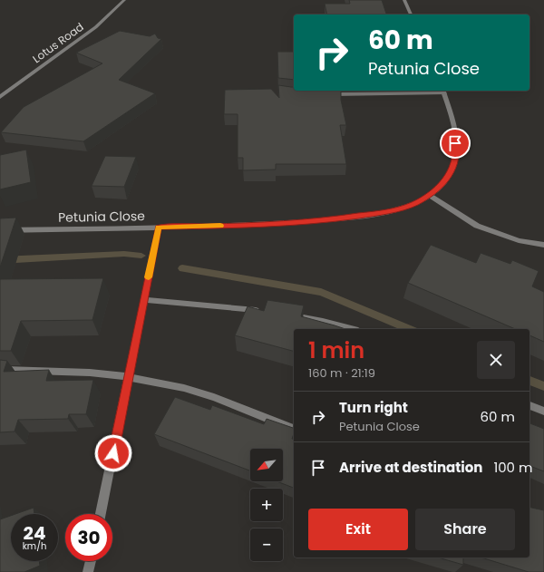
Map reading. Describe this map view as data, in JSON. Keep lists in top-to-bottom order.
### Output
{
  "streets": {
    "street": ["Lotus Road", "Petunia Close"]
  },
  "north": "bottom left",
  "page": {
    "turn": ["60 m", "Petunia Close"],
    "heading": ["1 min", "160 m · 21:19"],
    "list": [
      {
        "name": "Turn right",
        "note": "Petunia Close",
        "value": "60 m"
      },
      {
        "name": "Arrive at destination",
        "value": "100 m"
      }
    ],
    "map_buttons": ["+", "−"],
    "buttons": ["Exit", "Share"],
    "speed": "24 km/h",
    "limit": "30"
  }
}
